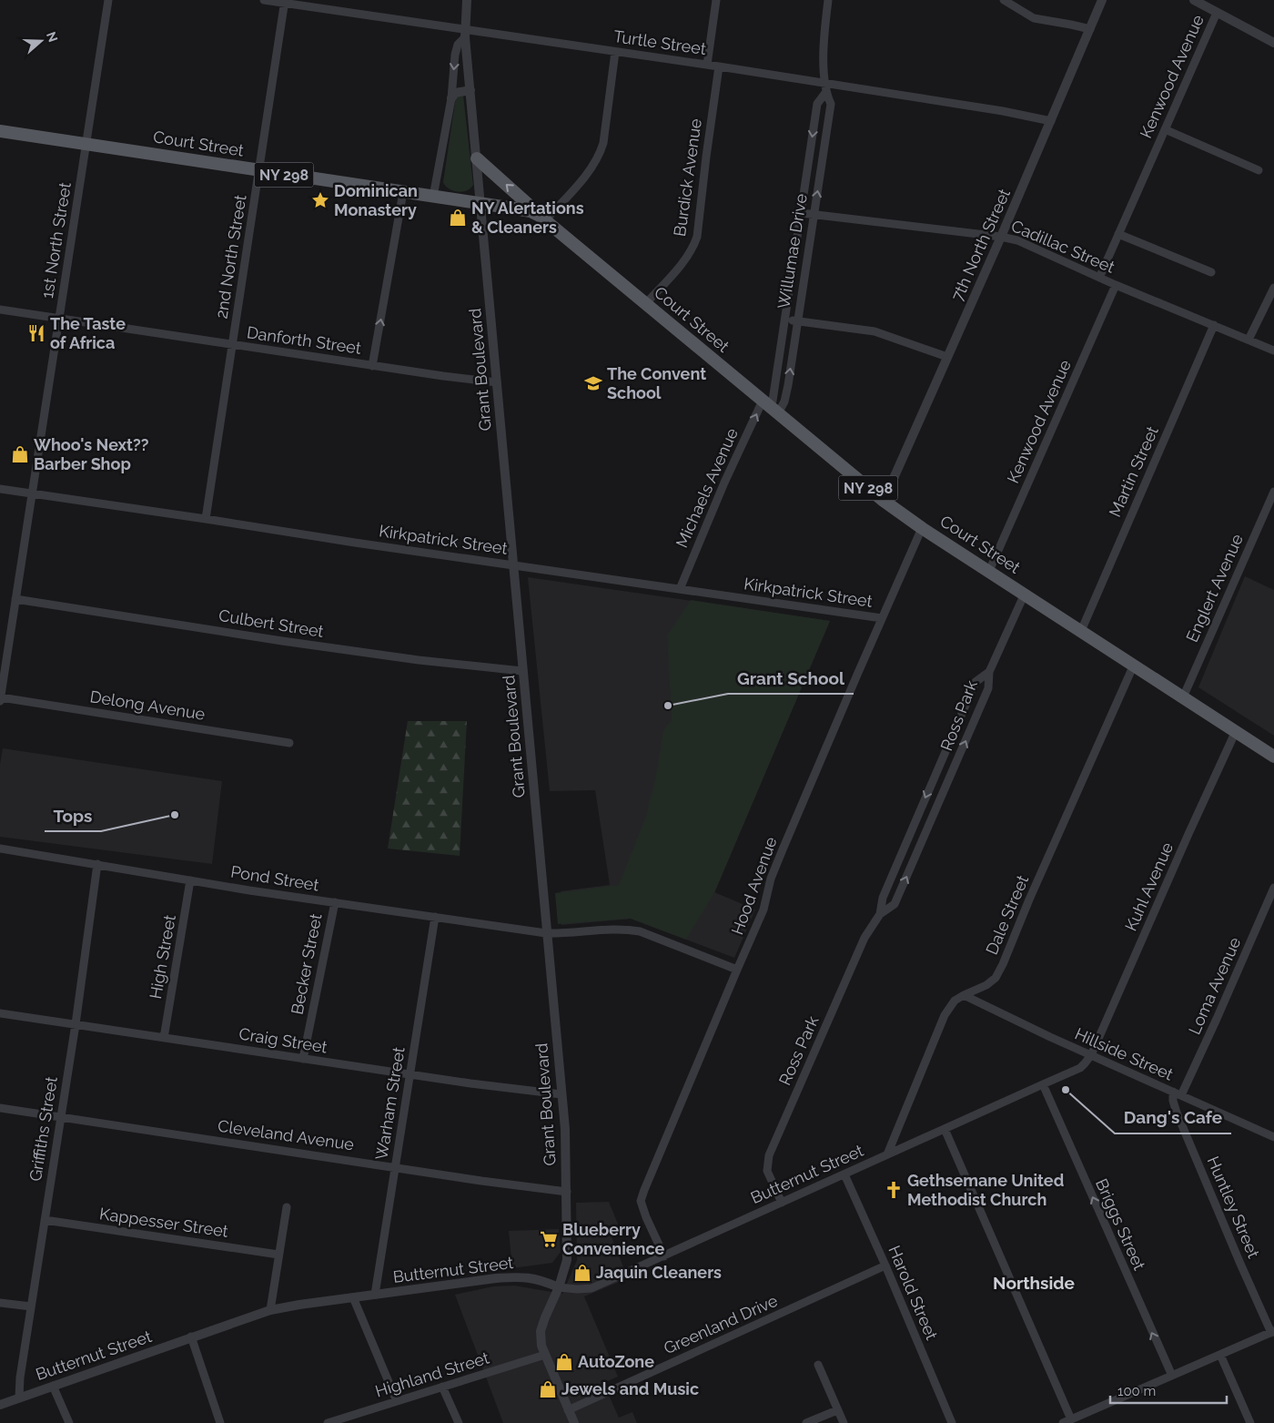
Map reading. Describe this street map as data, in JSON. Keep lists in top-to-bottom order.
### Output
{
  "streets": {
    "main road": ["Court Street", "NY 298"],
    "street": [
      "Turtle Street",
      "Kenwood Avenue",
      "Burdick Avenue",
      "1st North Street",
      "7th North Street",
      "Cadillac Street",
      "Willumae Drive",
      "2nd North Street",
      "Danforth Street",
      "Grant Boulevard",
      "Martin Street",
      "Michaels Avenue",
      "Kirkpatrick Street",
      "Englert Avenue",
      "Culbert Street",
      "Delong Avenue",
      "Ross Park",
      "Pond Street",
      "Hood Avenue",
      "Kuhl Avenue",
      "Dale Street",
      "High Street",
      "Becker Street",
      "Loma Avenue",
      "Craig Street",
      "Hillside Street",
      "Warham Street",
      "Griffiths Street",
      "Cleveland Avenue",
      "Butternut Street",
      "Huntley Street",
      "Kappesser Street",
      "Briggs Street",
      "Harold Street",
      "Greenland Drive",
      "Highland Street"
    ]
  },
  "crossings": [
    ["Turtle Street", "Burdick Avenue"],
    ["Turtle Street", "7th North Street"],
    ["Turtle Street", "Willumae Drive"],
    ["Turtle Street", "2nd North Street"],
    ["Turtle Street", "Grant Boulevard"],
    ["Kenwood Avenue", "Court Street"],
    ["Kenwood Avenue", "Cadillac Street"],
    ["Court Street", "Burdick Avenue"],
    ["Court Street", "1st North Street"],
    ["Court Street", "7th North Street"],
    ["Court Street", "Willumae Drive"],
    ["Court Street", "2nd North Street"],
    ["Court Street", "Grant Boulevard"],
    ["Court Street", "Martin Street"],
    ["Court Street", "Michaels Avenue"],
    ["Court Street", "Englert Avenue"],
    ["Court Street", "Ross Park"],
    ["Court Street", "Hood Avenue"],
    ["Court Street", "Kuhl Avenue"],
    ["Court Street", "Dale Street"],
    ["1st North Street", "Danforth Street"],
    ["1st North Street", "Kirkpatrick Street"],
    ["1st North Street", "Culbert Street"],
    ["1st North Street", "Delong Avenue"],
    ["7th North Street", "Cadillac Street"],
    ["Cadillac Street", "Willumae Drive"],
    ["Cadillac Street", "Martin Street"],
    ["Willumae Drive", "Michaels Avenue"],
    ["2nd North Street", "Danforth Street"],
    ["2nd North Street", "Kirkpatrick Street"],
    ["Danforth Street", "Grant Boulevard"],
    ["Grant Boulevard", "Kirkpatrick Street"],
    ["Grant Boulevard", "Culbert Street"],
    ["Grant Boulevard", "Pond Street"],
    ["Grant Boulevard", "Craig Street"],
    ["Grant Boulevard", "Cleveland Avenue"],
    ["Grant Boulevard", "Butternut Street"],
    ["Grant Boulevard", "Greenland Drive"],
    ["Grant Boulevard", "Highland Street"],
    ["Michaels Avenue", "Kirkpatrick Street"],
    ["Kirkpatrick Street", "Hood Avenue"],
    ["Ross Park", "Butternut Street"],
    ["Pond Street", "Hood Avenue"],
    ["Pond Street", "High Street"],
    ["Pond Street", "Becker Street"],
    ["Pond Street", "Warham Street"],
    ["Pond Street", "Griffiths Street"],
    ["Hood Avenue", "Butternut Street"],
    ["Kuhl Avenue", "Hillside Street"],
    ["Kuhl Avenue", "Butternut Street"],
    ["Dale Street", "Hillside Street"],
    ["Dale Street", "Butternut Street"],
    ["High Street", "Craig Street"],
    ["Becker Street", "Craig Street"],
    ["Loma Avenue", "Hillside Street"],
    ["Loma Avenue", "Huntley Street"],
    ["Craig Street", "Warham Street"],
    ["Craig Street", "Griffiths Street"],
    ["Hillside Street", "Butternut Street"],
    ["Hillside Street", "Huntley Street"],
    ["Warham Street", "Cleveland Avenue"],
    ["Warham Street", "Butternut Street"],
    ["Griffiths Street", "Cleveland Avenue"],
    ["Griffiths Street", "Butternut Street"],
    ["Griffiths Street", "Kappesser Street"],
    ["Butternut Street", "Briggs Street"],
    ["Butternut Street", "Harold Street"],
    ["Harold Street", "Greenland Drive"]
  ],
  "one_way": ["Michaels Avenue", "Briggs Street"],
  "districts": ["Northside"],
  "places": {
    "place": ["Dominican Monastery"],
    "shop": [
      "NY Alertations & Cleaners",
      "Whoo's Next?? Barber Shop",
      "Jaquin Cleaners",
      "AutoZone",
      "Jewels and Music"
    ],
    "restaurant": ["The Taste of Africa"],
    "school or university": ["The Convent School"],
    "other": ["Grant School", "Tops", "Dang's Cafe"],
    "church": ["Gethsemane United Methodist Church"],
    "supermarket": ["Blueberry Convenience"]
  },
  "scale_bar": "100 m",
  "north": "right"
}
